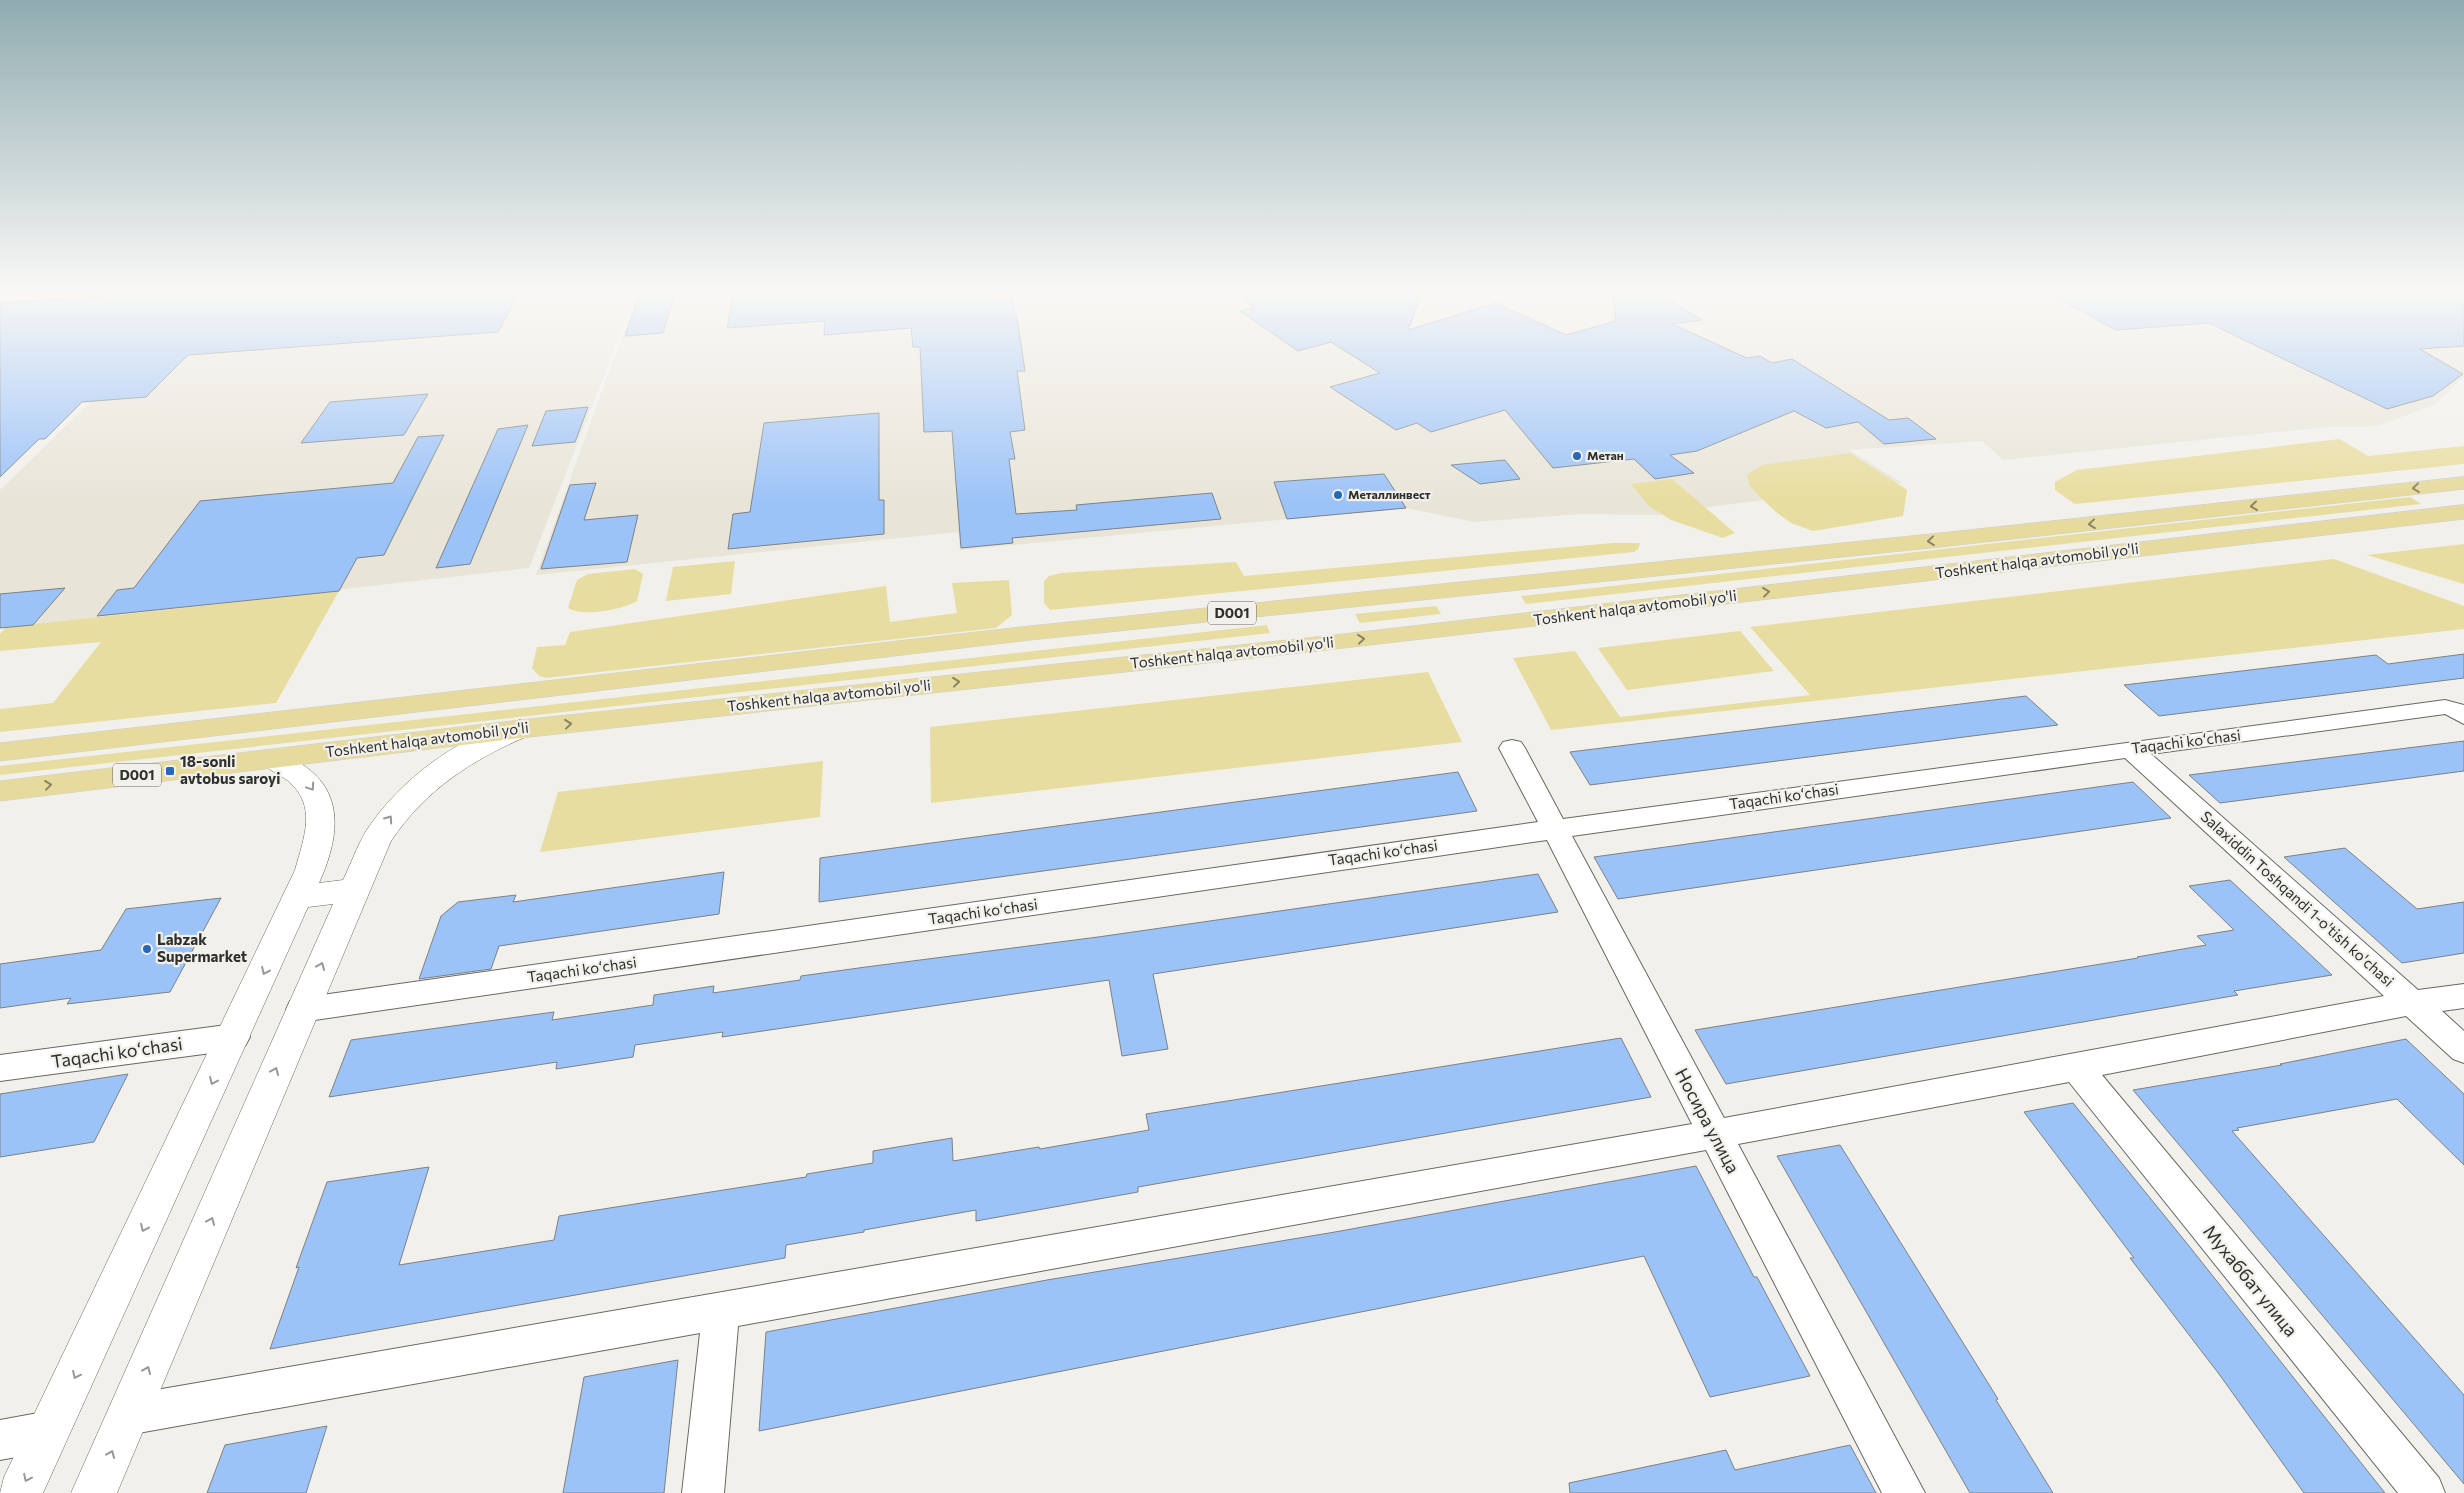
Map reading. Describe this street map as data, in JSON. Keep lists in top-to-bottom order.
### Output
{
  "streets": {
    "highway": ["Toshkent halqa avtomobil yo'li", "D001"],
    "street": [
      "Taqachi koʻchasi",
      "Salaxiddin Toshqandi 1-o'tish ko'chasi",
      "Носира улица",
      "Мухаббат улица"
    ]
  },
  "crossings": [
    ["Taqachi koʻchasi", "Salaxiddin Toshqandi 1-o'tish ko'chasi"],
    ["Taqachi koʻchasi", "Носира улица"]
  ],
  "places": {
    "other": ["Метан", "Металлинвест", "Labzak Supermarket"],
    "transit": ["18-sonli avtobus saroyi"]
  }
}
